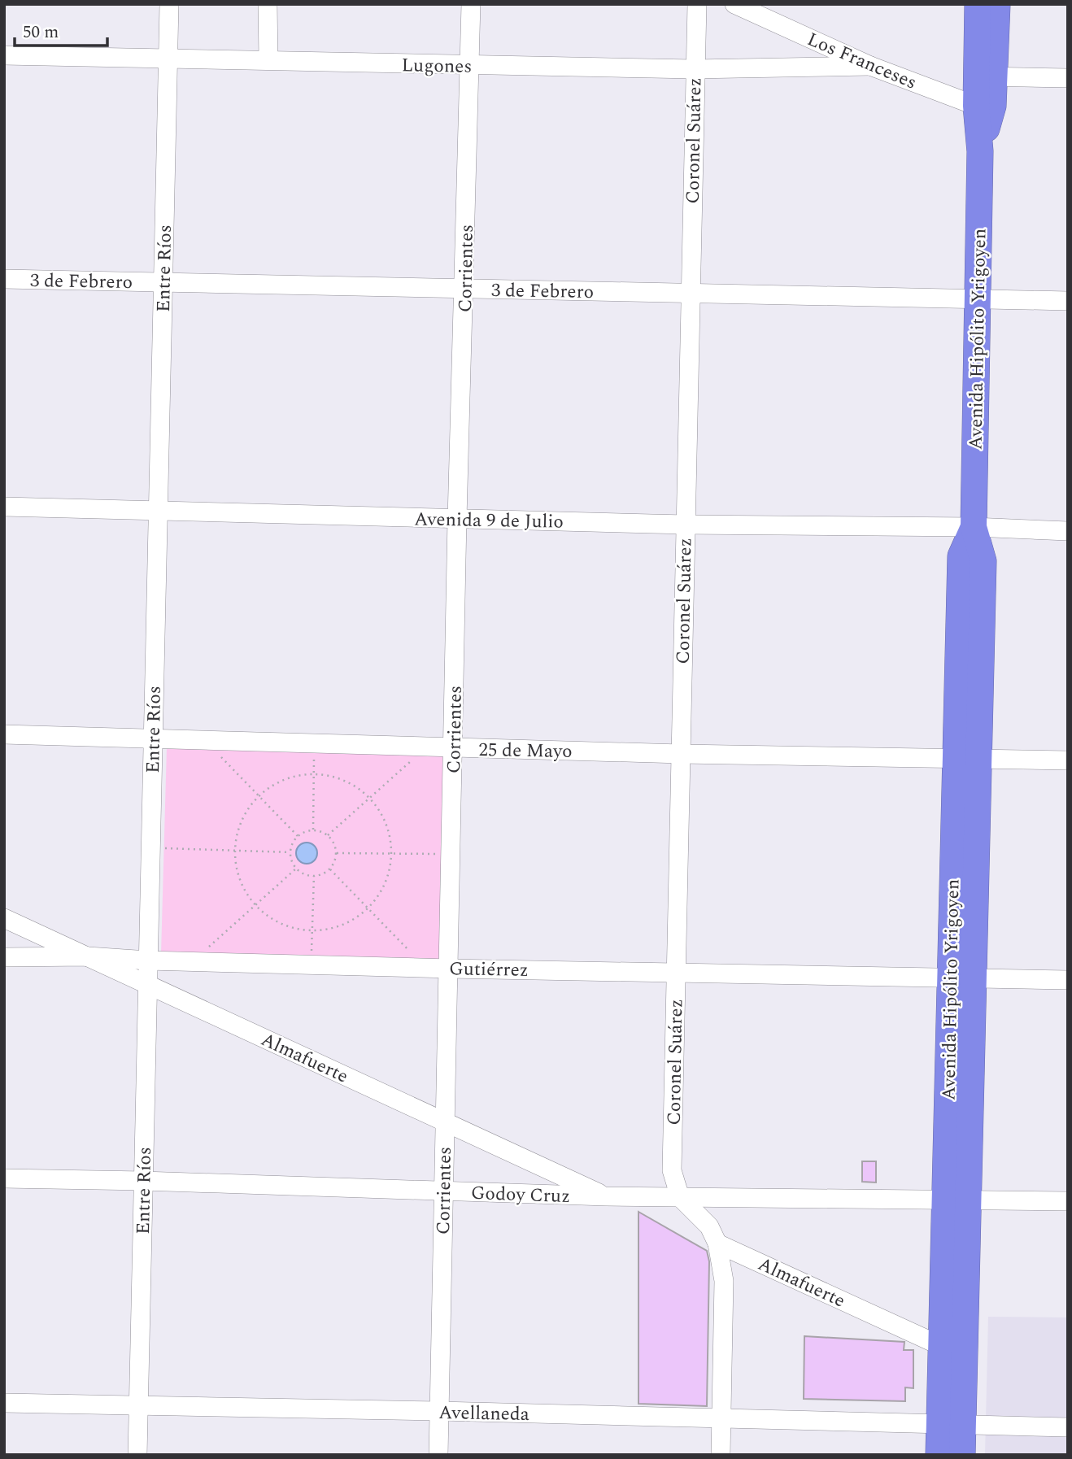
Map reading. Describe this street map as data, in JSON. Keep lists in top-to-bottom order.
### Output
{
  "streets": {
    "highway": ["Avenida Hipólito Yrigoyen"],
    "street": [
      "Los Franceses",
      "Lugones",
      "Coronel Suárez",
      "Entre Ríos",
      "Corrientes",
      "3 de Febrero",
      "Avenida 9 de Julio",
      "25 de Mayo",
      "Gutiérrez",
      "Almafuerte",
      "Godoy Cruz",
      "Avellaneda"
    ]
  },
  "crossings": [
    ["Los Franceses", "Lugones"],
    ["Los Franceses", "Avenida Hipólito Yrigoyen"],
    ["Lugones", "Coronel Suárez"],
    ["Lugones", "Entre Ríos"],
    ["Lugones", "Corrientes"],
    ["Coronel Suárez", "3 de Febrero"],
    ["Coronel Suárez", "Avenida 9 de Julio"],
    ["Coronel Suárez", "25 de Mayo"],
    ["Coronel Suárez", "Gutiérrez"],
    ["Coronel Suárez", "Godoy Cruz"],
    ["Entre Ríos", "3 de Febrero"],
    ["Entre Ríos", "Avenida 9 de Julio"],
    ["Entre Ríos", "25 de Mayo"],
    ["Entre Ríos", "Gutiérrez"],
    ["Entre Ríos", "Almafuerte"],
    ["Entre Ríos", "Godoy Cruz"],
    ["Entre Ríos", "Avellaneda"],
    ["Corrientes", "3 de Febrero"],
    ["Corrientes", "Avenida 9 de Julio"],
    ["Corrientes", "25 de Mayo"],
    ["Corrientes", "Gutiérrez"],
    ["Corrientes", "Almafuerte"],
    ["Corrientes", "Godoy Cruz"],
    ["Corrientes", "Avellaneda"],
    ["3 de Febrero", "Avenida Hipólito Yrigoyen"],
    ["Avenida Hipólito Yrigoyen", "Avenida 9 de Julio"],
    ["Avenida Hipólito Yrigoyen", "25 de Mayo"],
    ["Avenida Hipólito Yrigoyen", "Gutiérrez"],
    ["Avenida Hipólito Yrigoyen", "Almafuerte"],
    ["Avenida Hipólito Yrigoyen", "Godoy Cruz"],
    ["Avenida Hipólito Yrigoyen", "Avellaneda"],
    ["Gutiérrez", "Almafuerte"],
    ["Almafuerte", "Godoy Cruz"]
  ],
  "scale_bar": "50 m"
}
